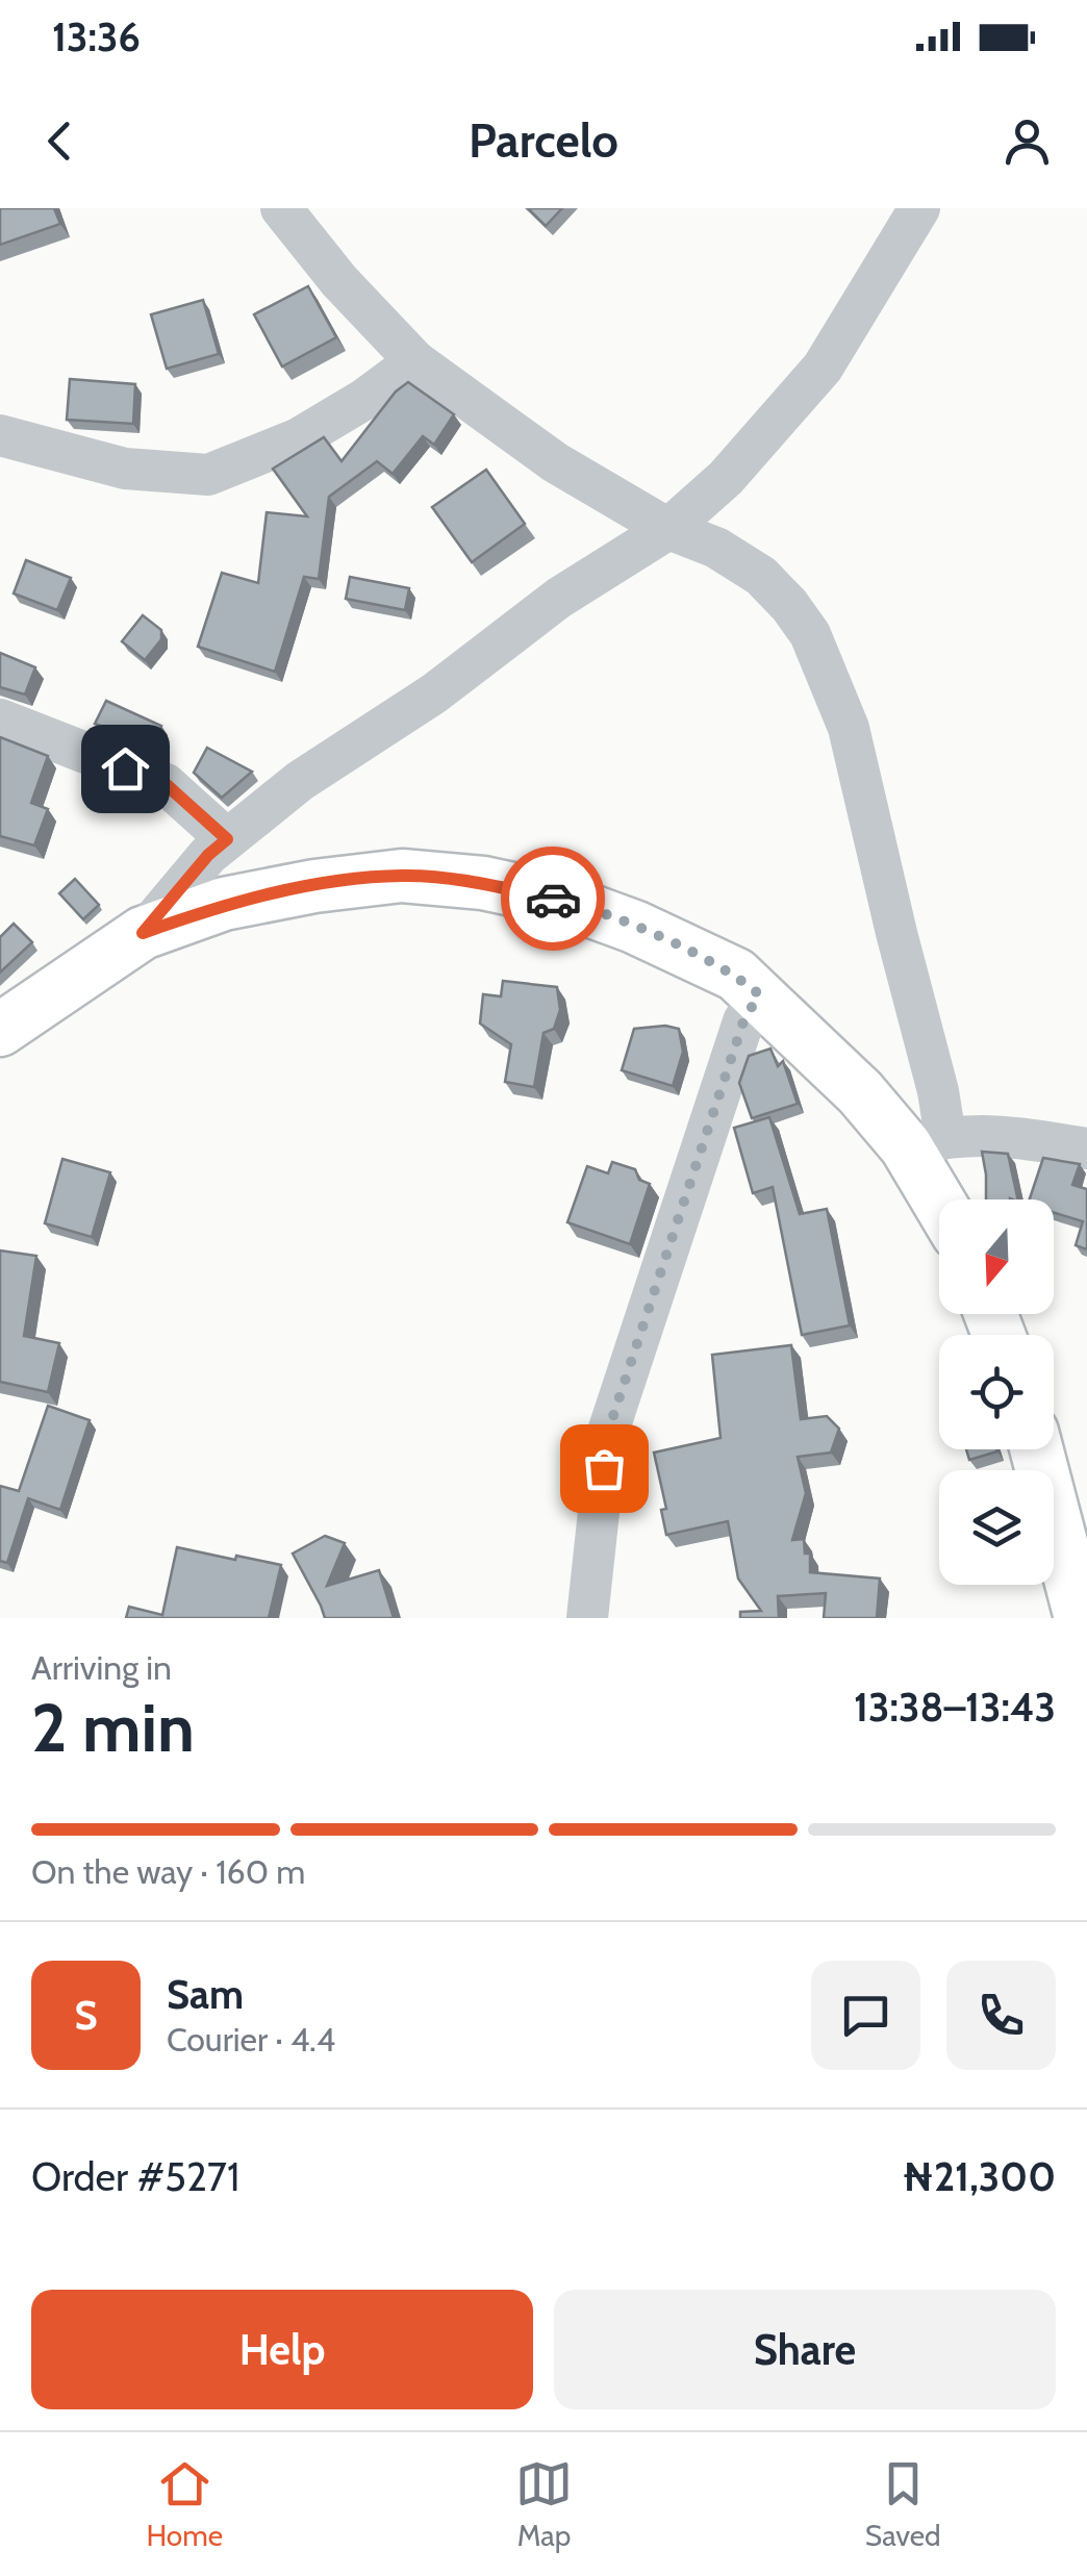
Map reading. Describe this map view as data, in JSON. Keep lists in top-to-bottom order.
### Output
{
  "north": "bottom",
  "page": {
    "status": "13:36",
    "header": "Parcelo",
    "heading": ["2 min", "Arriving in", "13:38–13:43"],
    "panel": [
      "Sam",
      "Courier · 4.4",
      "Order #5271",
      "₦21,300"
    ],
    "bar": "On the way · 160 m",
    "round": "S",
    "buttons": ["Help", "Share"],
    "tabs": ["Home", "Map", "Saved"]
  }
}
